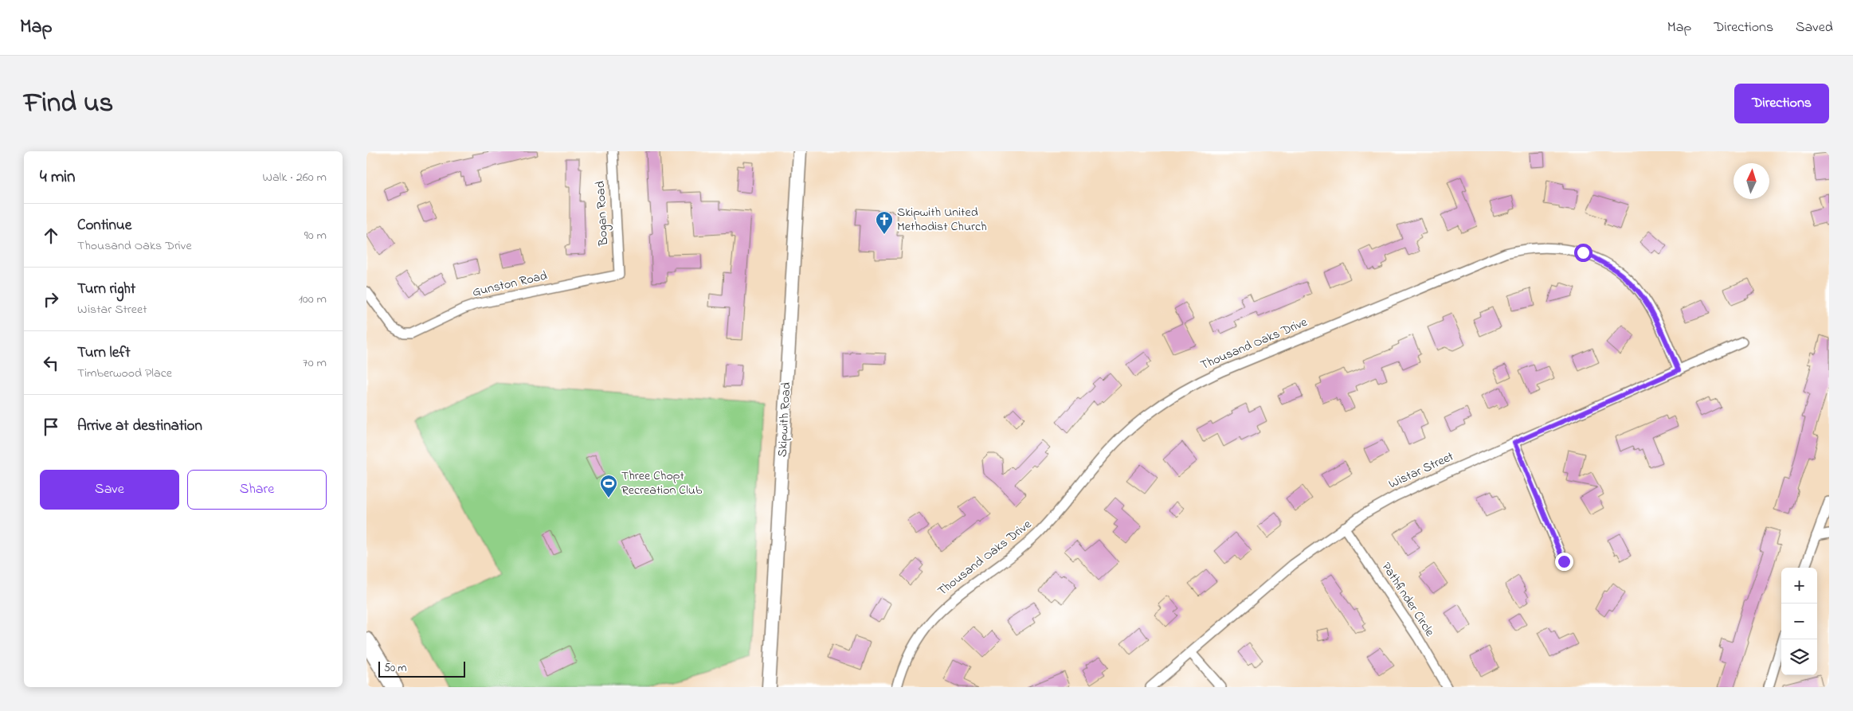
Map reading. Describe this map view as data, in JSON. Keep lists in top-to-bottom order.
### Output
{
  "streets": {
    "main road": ["Skipwith Road"],
    "street": [
      "Bogan Road",
      "Gunston Road",
      "Thousand Oaks Drive",
      "Wistar Street",
      "Pathfinder Circle"
    ]
  },
  "crossings": [
    ["Bogan Road", "Gunston Road"],
    ["Thousand Oaks Drive", "Wistar Street"],
    ["Wistar Street", "Pathfinder Circle"]
  ],
  "places": {
    "church": ["Skipwith United Methodist Church"],
    "sports": ["Three Chopt Recreation Club"]
  },
  "scale_bar": "50 m",
  "north": "top",
  "page": {
    "header": "Map",
    "nav": ["Map", "Directions", "Saved"],
    "title": "Find us",
    "buttons": [
      "Directions",
      ["Save", "Share"]
    ],
    "heading": ["4 min", "Walk · 260 m"],
    "list": [
      ["Continue", "Thousand Oaks Drive", "90 m"],
      ["Turn right", "Wistar Street", "100 m"],
      ["Turn left", "Timberwood Place", "70 m"],
      "Arrive at destination"
    ],
    "map_buttons": ["+", "−"],
    "scale": "50 m"
  }
}
